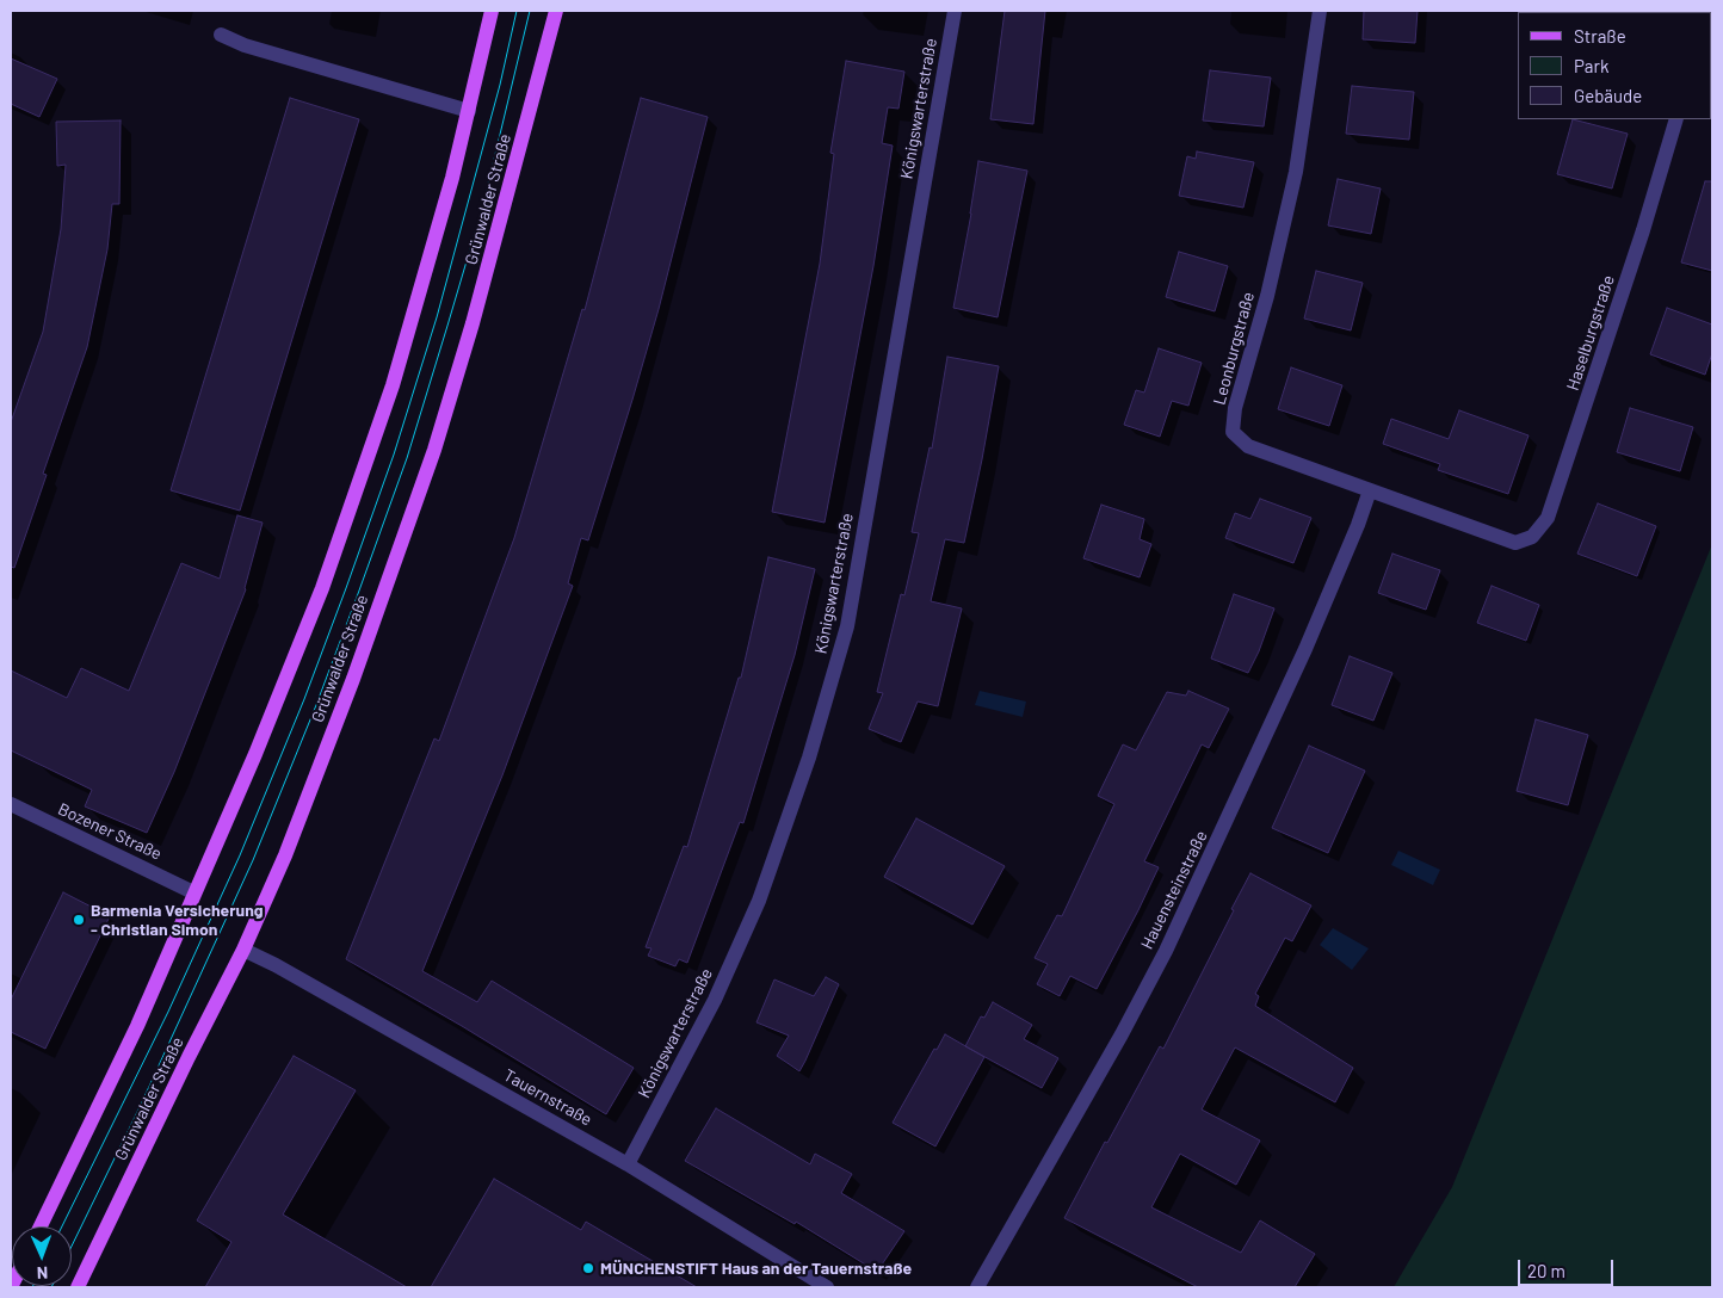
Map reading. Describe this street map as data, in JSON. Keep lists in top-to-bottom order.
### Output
{
  "streets": {
    "main road": ["Grünwalder Straße"],
    "street": [
      "Königswarterstraße",
      "Haselburgstraße",
      "Leonburgstraße",
      "Bozener Straße",
      "Hauensteinstraße",
      "Tauernstraße"
    ]
  },
  "crossings": [
    ["Königswarterstraße", "Tauernstraße"],
    ["Grünwalder Straße", "Tauernstraße"],
    ["Haselburgstraße", "Leonburgstraße"],
    ["Leonburgstraße", "Hauensteinstraße"]
  ],
  "places": ["Barmenia Versicherung - Christian Simon", "MÜNCHENSTIFT Haus an der Tauernstraße"],
  "legend": ["Straße", "Park", "Gebäude"],
  "scale_bar": "20 m",
  "north": "bottom"
}
